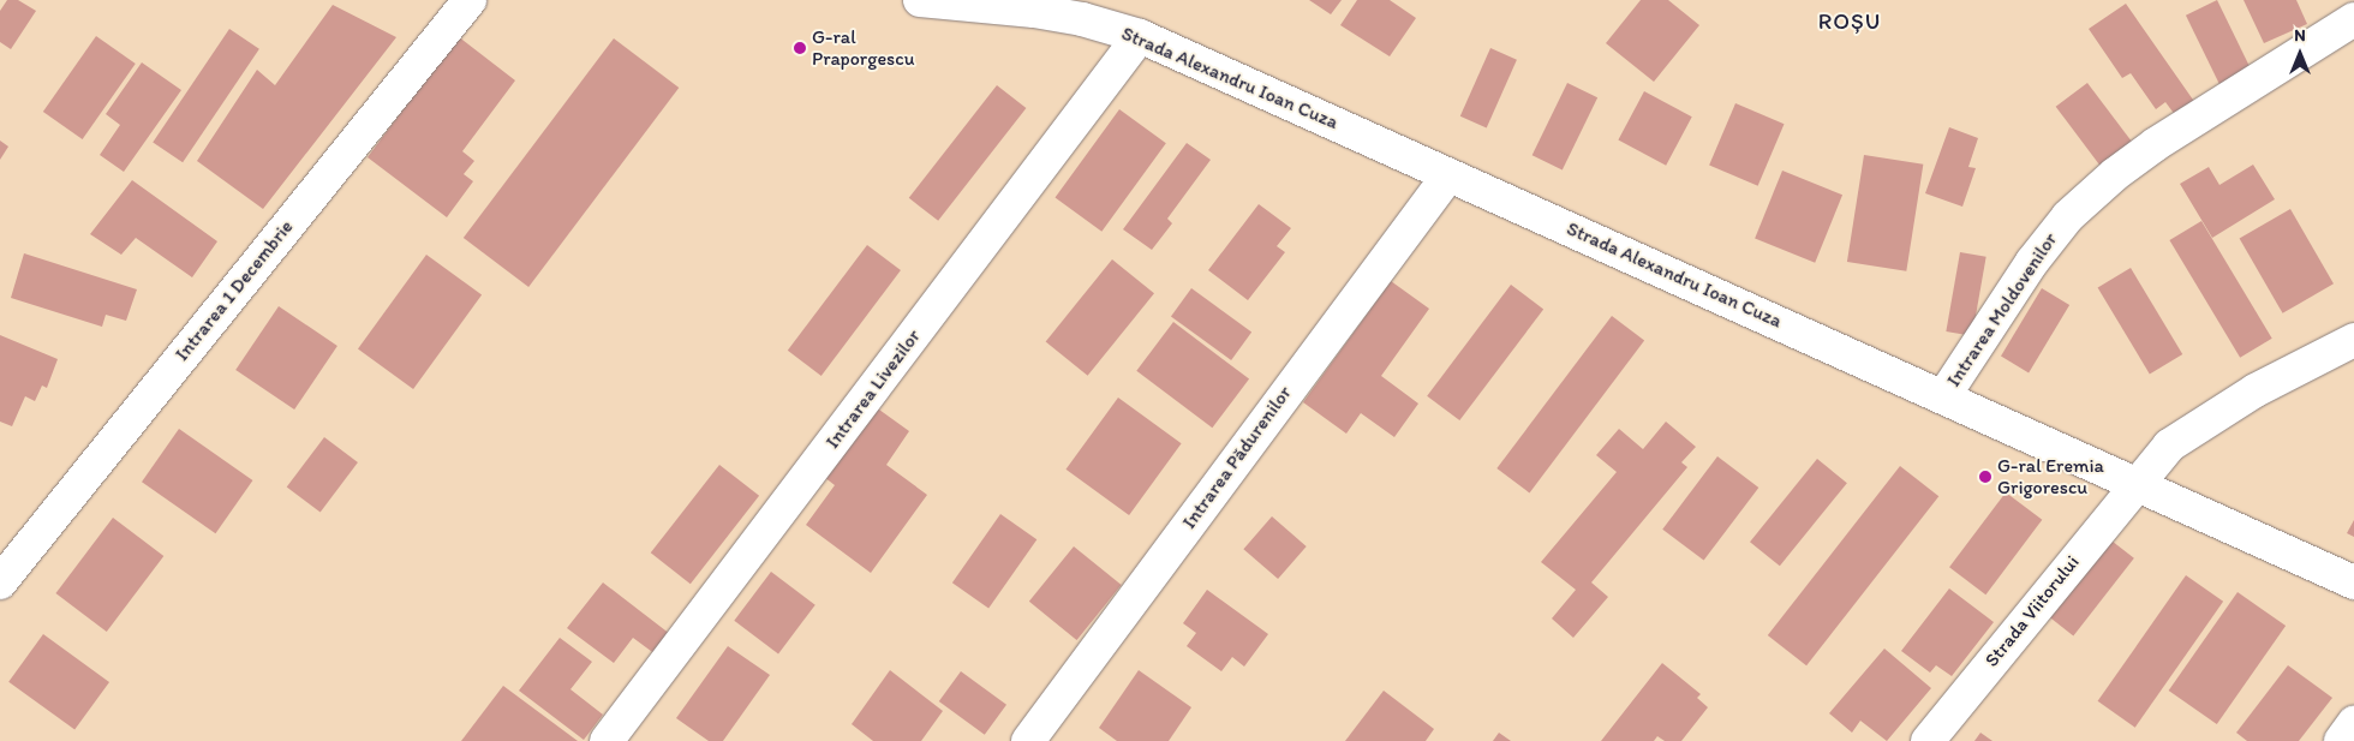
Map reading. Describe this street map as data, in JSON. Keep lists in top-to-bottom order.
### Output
{
  "streets": {
    "street": [
      "Strada Alexandru Ioan Cuza",
      "Intrarea 1 Decembrie",
      "Intrarea Moldovenilor",
      "Intrarea Livezilor",
      "Intrarea Pădurenilor",
      "Strada Viitorului"
    ]
  },
  "crossings": [
    ["Strada Alexandru Ioan Cuza", "Intrarea Moldovenilor"],
    ["Strada Alexandru Ioan Cuza", "Intrarea Livezilor"],
    ["Strada Alexandru Ioan Cuza", "Intrarea Pădurenilor"],
    ["Strada Alexandru Ioan Cuza", "Strada Viitorului"]
  ],
  "districts": ["ROȘU"],
  "places": ["G-ral Praporgescu", "G-ral Eremia Grigorescu"],
  "north": "top"
}
